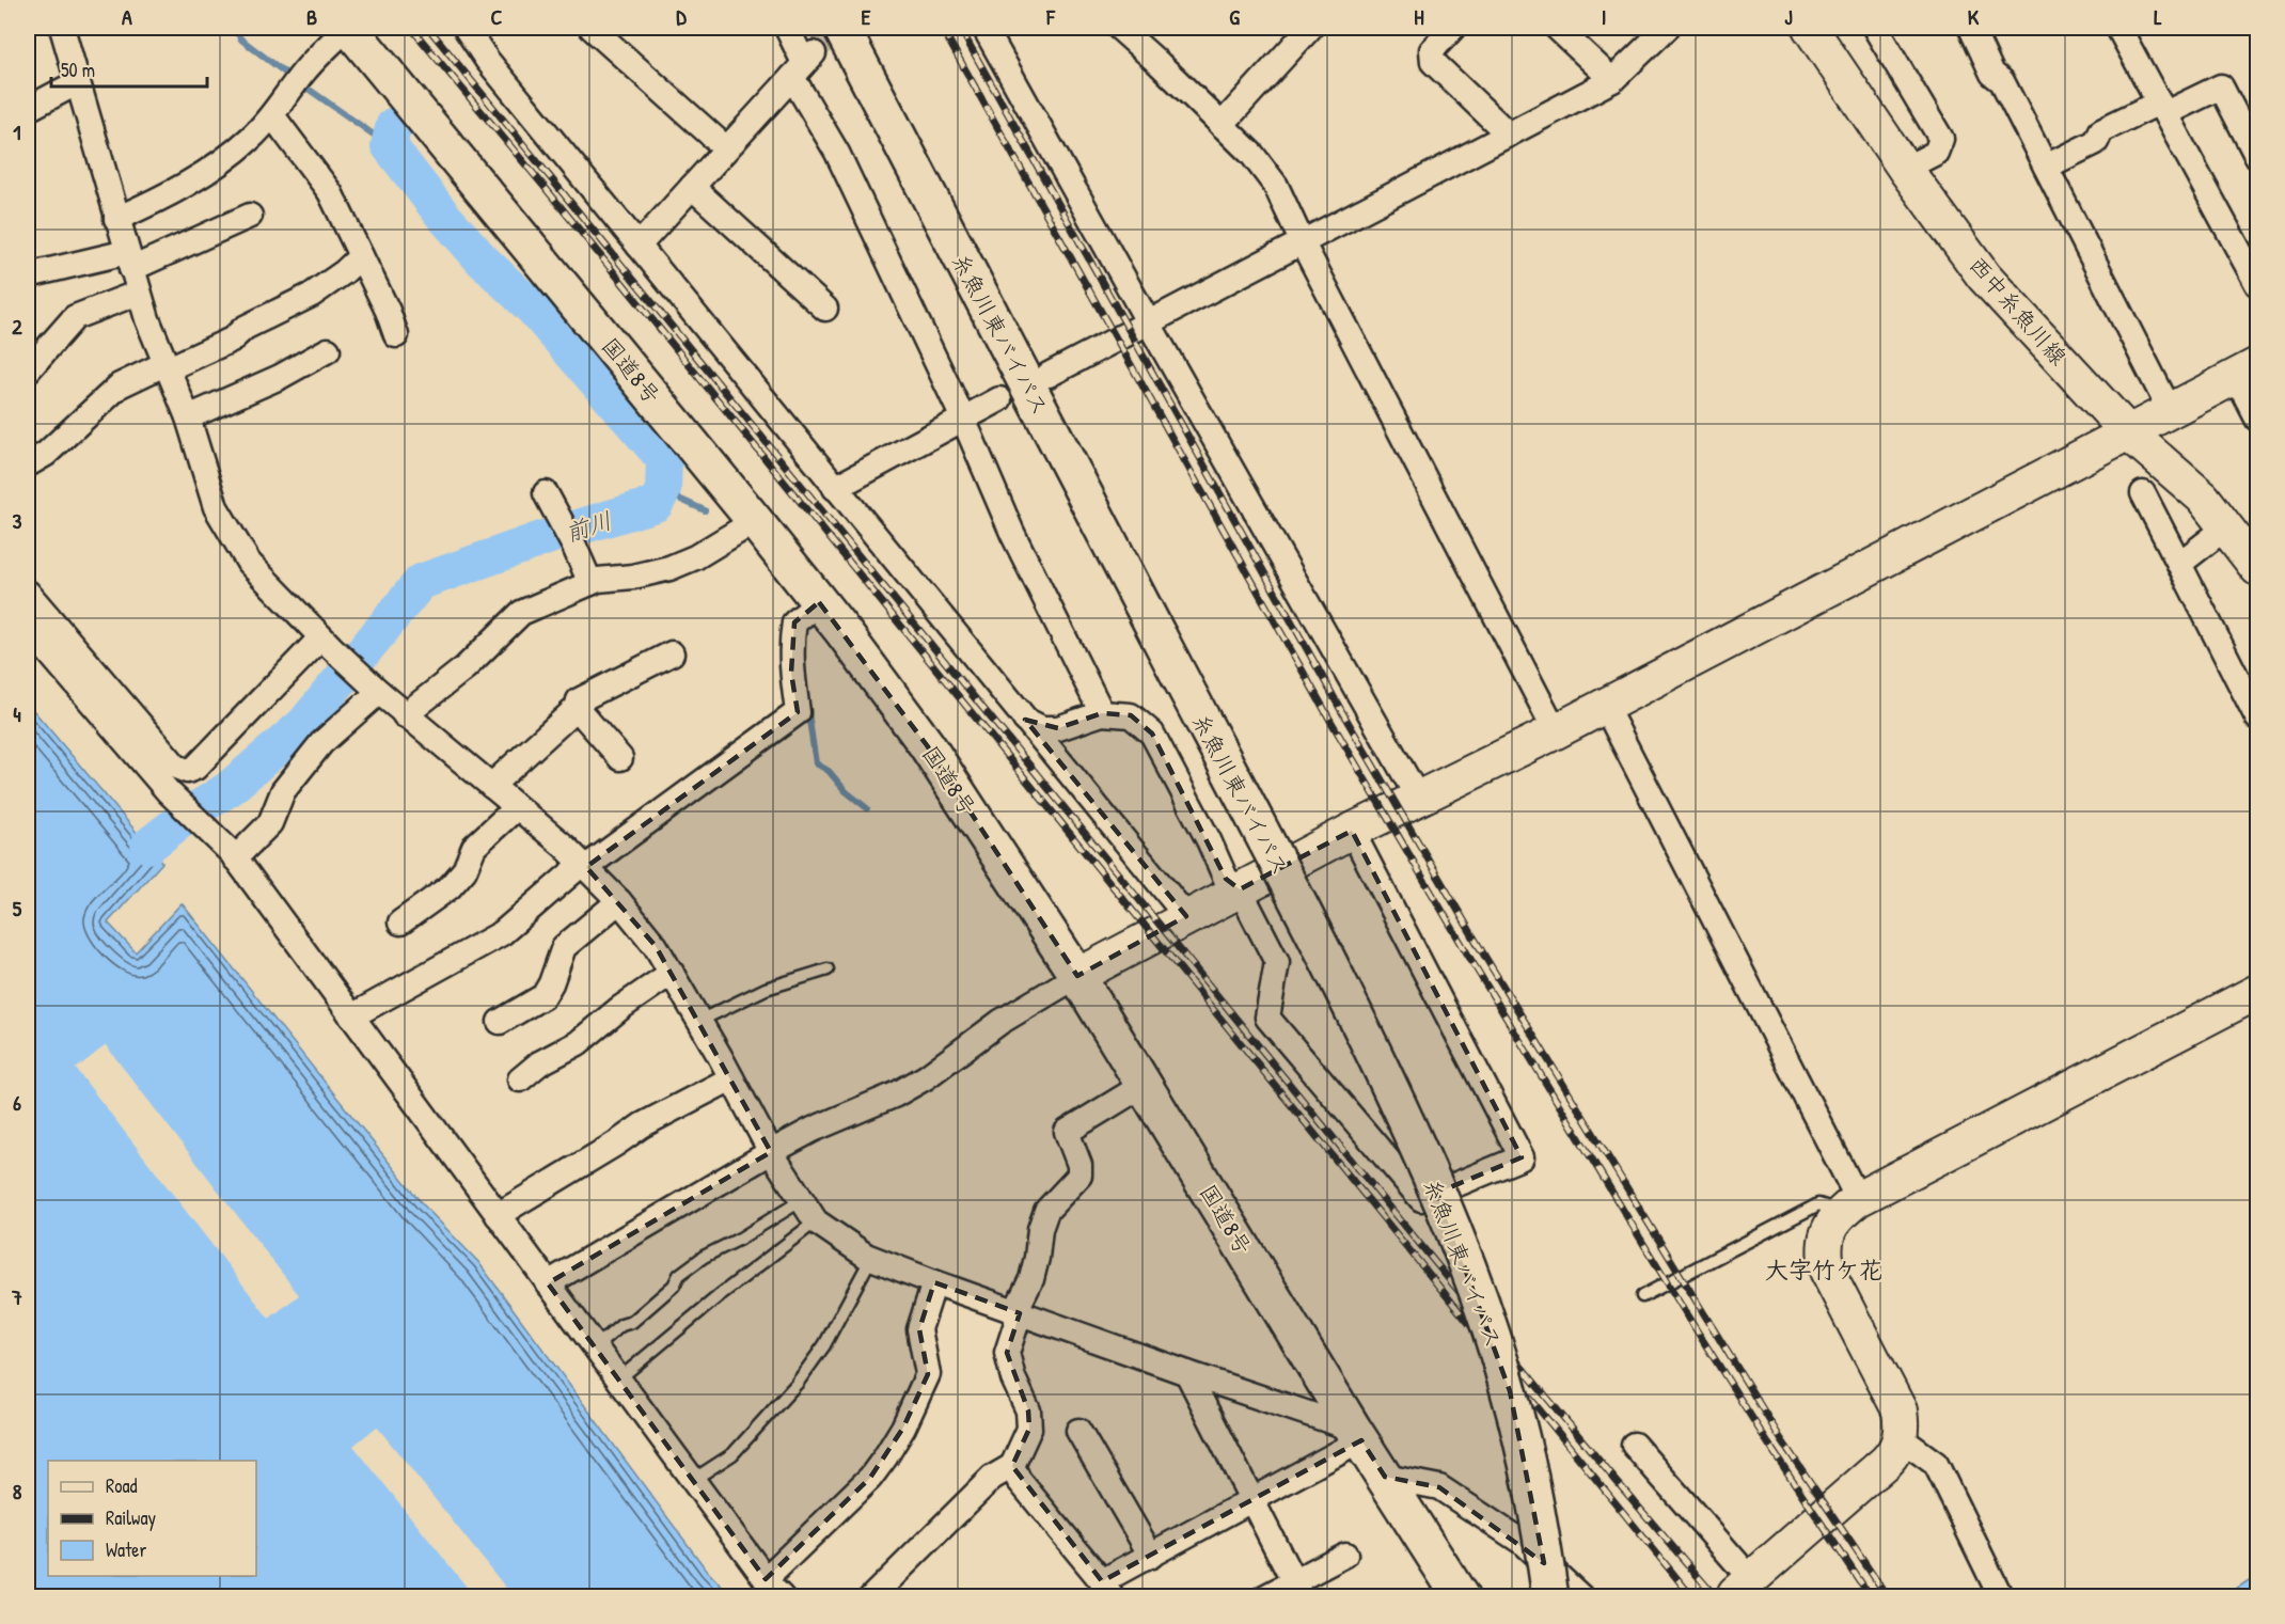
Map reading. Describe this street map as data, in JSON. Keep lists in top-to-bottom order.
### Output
{
  "streets": {
    "highway": ["糸魚川東バイパス", "国道8号"],
    "street": ["西中糸魚川線"]
  },
  "districts": ["大字竹ケ花"],
  "water": ["前川"],
  "legend": ["Road", "Railway", "Water"],
  "scale_bar": "50 m",
  "grid": {
    "columns": [
      "A",
      "B",
      "C",
      "D",
      "E",
      "F",
      "G",
      "H",
      "I",
      "J",
      "K",
      "L"
    ],
    "rows": [
      "1",
      "2",
      "3",
      "4",
      "5",
      "6",
      "7",
      "8"
    ]
  }
}
